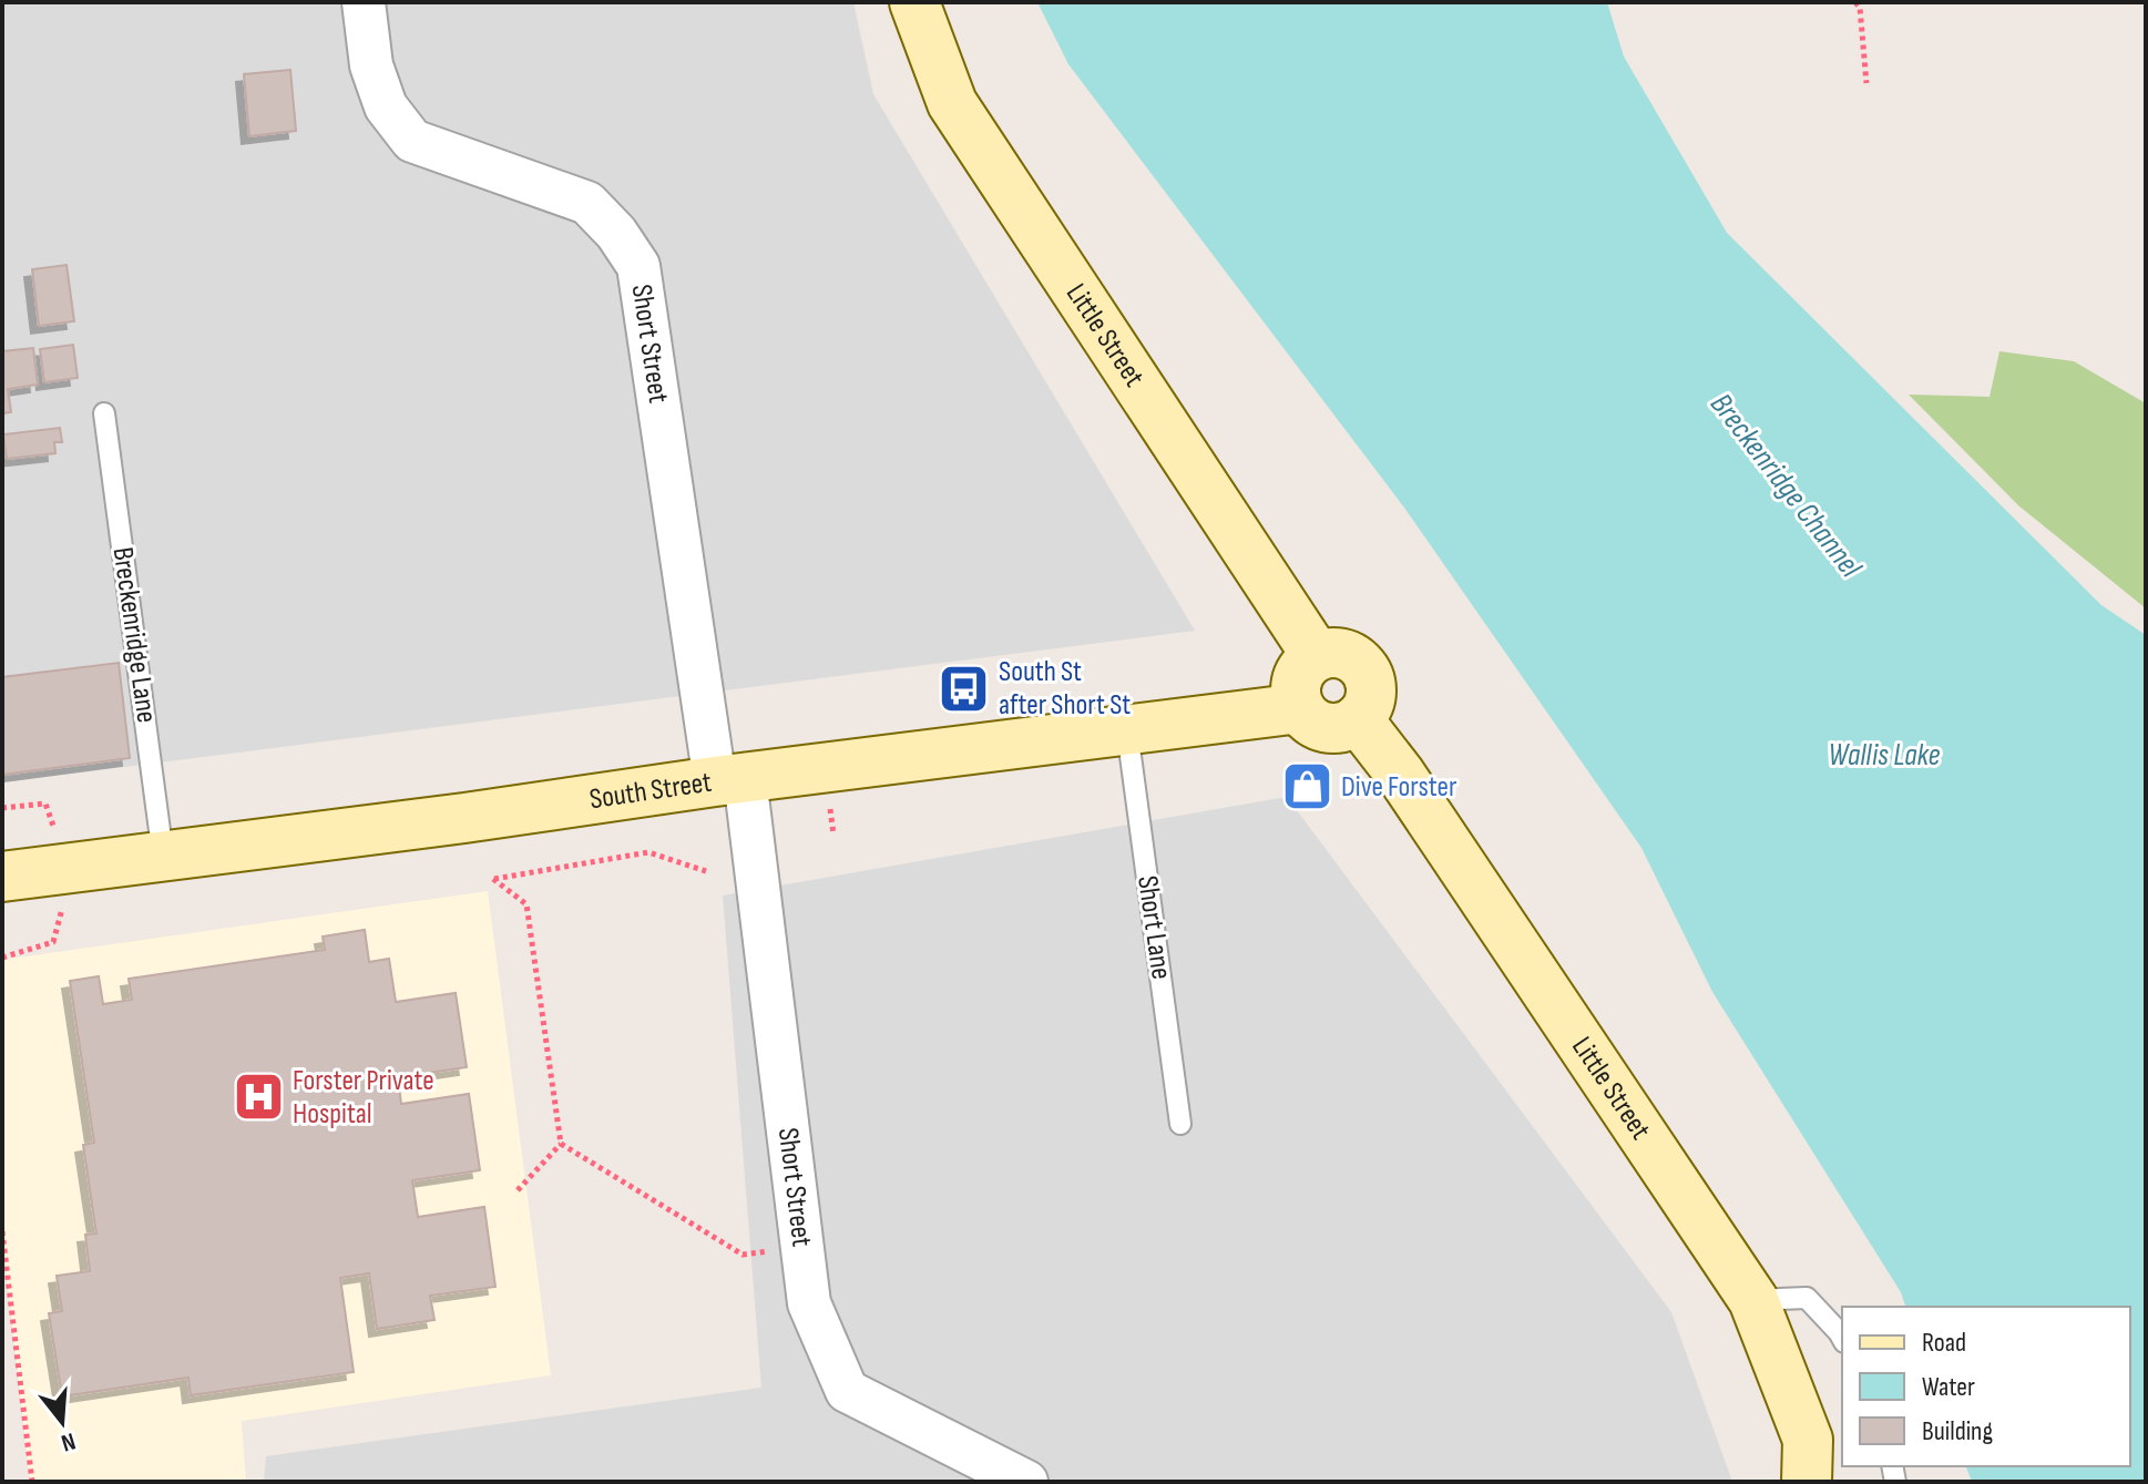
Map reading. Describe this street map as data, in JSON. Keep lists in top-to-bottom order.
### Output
{
  "streets": {
    "street": ["Little Street", "Short Street", "South Street"],
    "lane": ["Breckenridge Lane", "Short Lane"]
  },
  "crossings": [
    ["Little Street", "South Street"],
    ["Short Street", "South Street"],
    ["Breckenridge Lane", "South Street"],
    ["South Street", "Short Lane"]
  ],
  "water": ["Breckenridge Channel", "Wallis Lake"],
  "places": {
    "bus stop": ["South St after Short St"],
    "shop": ["Dive Forster"],
    "hospital": ["Forster Private Hospital"]
  },
  "legend": ["Road", "Water", "Building"],
  "north": "bottom"
}
